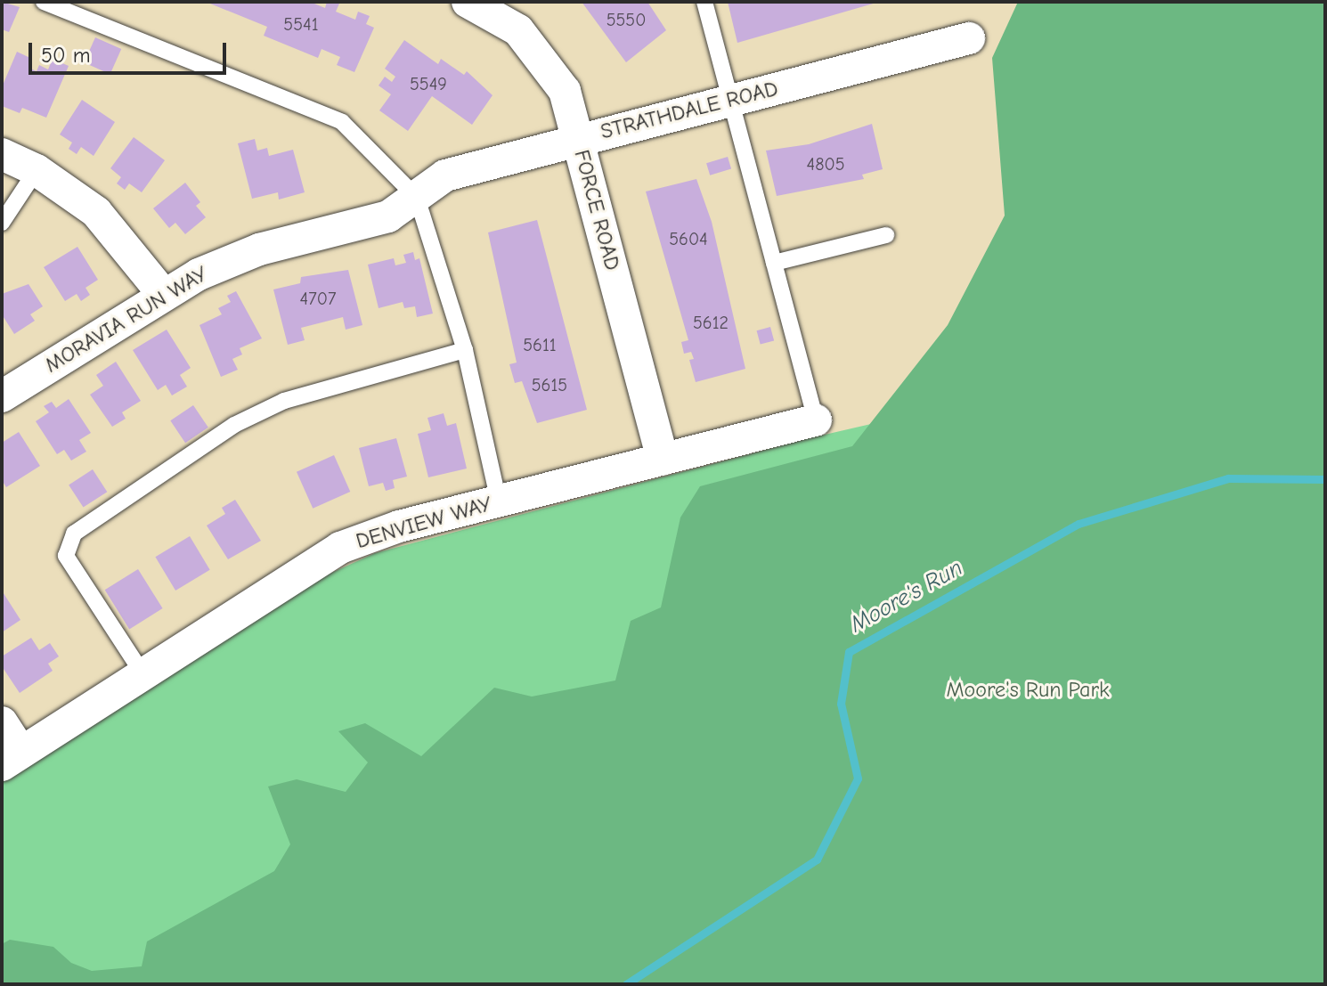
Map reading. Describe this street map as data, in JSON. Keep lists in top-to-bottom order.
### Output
{
  "streets": {
    "street": [
      "STRATHDALE ROAD",
      "FORCE ROAD",
      "MORAVIA RUN WAY",
      "DENVIEW WAY"
    ]
  },
  "crossings": [
    ["STRATHDALE ROAD", "FORCE ROAD"],
    ["STRATHDALE ROAD", "MORAVIA RUN WAY"],
    ["FORCE ROAD", "DENVIEW WAY"]
  ],
  "water": ["Moore's Run"],
  "parks": ["Moore's Run Park"],
  "house_numbers": [
    "5550",
    "5541",
    "5549",
    "4805",
    "5604",
    "4707",
    "5612",
    "5611",
    "5615"
  ],
  "scale_bar": "50 m"
}
